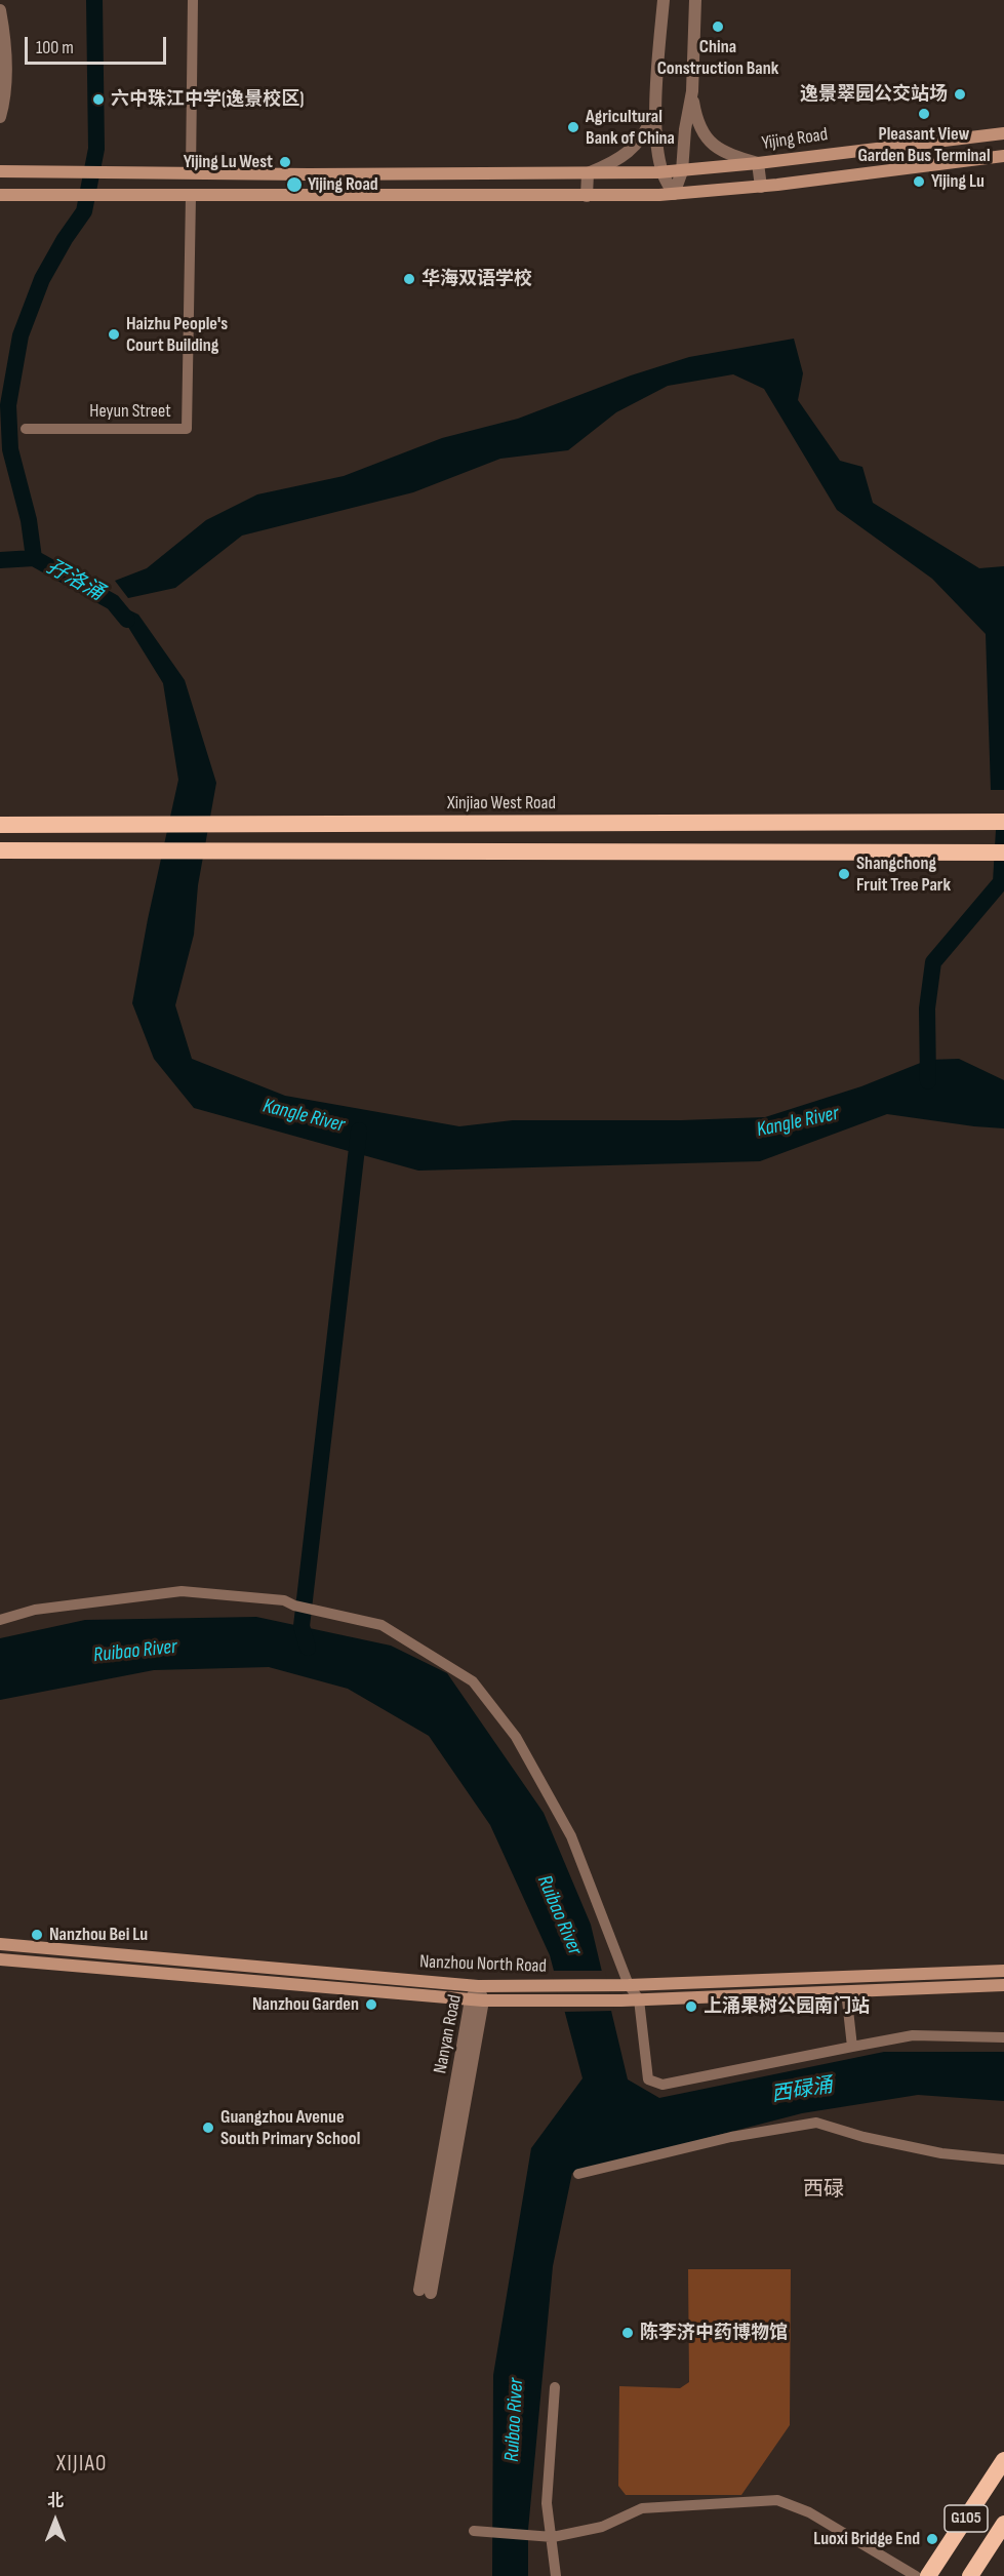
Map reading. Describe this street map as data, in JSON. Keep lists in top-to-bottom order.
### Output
{
  "streets": {
    "highway": ["Xinjiao West Road", "G105"],
    "main road": ["Yijing Road", "Nanzhou North Road"],
    "street": ["Heyun Street", "Nanyan Road"]
  },
  "crossings": [
    ["Nanzhou North Road", "Nanyan Road"]
  ],
  "districts": ["西碌", "XIJIAO"],
  "water": [
    "孖洛涌",
    "Kangle River",
    "Ruibao River",
    "西碌涌"
  ],
  "places": [
    "China Construction Bank",
    "逸景翠园公交站场",
    "六中珠江中学(逸景校区)",
    "Pleasant View Garden Bus Terminal",
    "Agricultural Bank of China",
    "Yijing Lu West",
    "Yijing Lu",
    "Yijing Road",
    "华海双语学校",
    "Haizhu People's Court Building",
    "Shangchong Fruit Tree Park",
    "Nanzhou Bei Lu",
    "Nanzhou Garden",
    "上涌果树公园南门站",
    "Guangzhou Avenue South Primary School",
    "陈李济中药博物馆",
    "Luoxi Bridge End"
  ],
  "scale_bar": "100 m",
  "north": "top"
}
